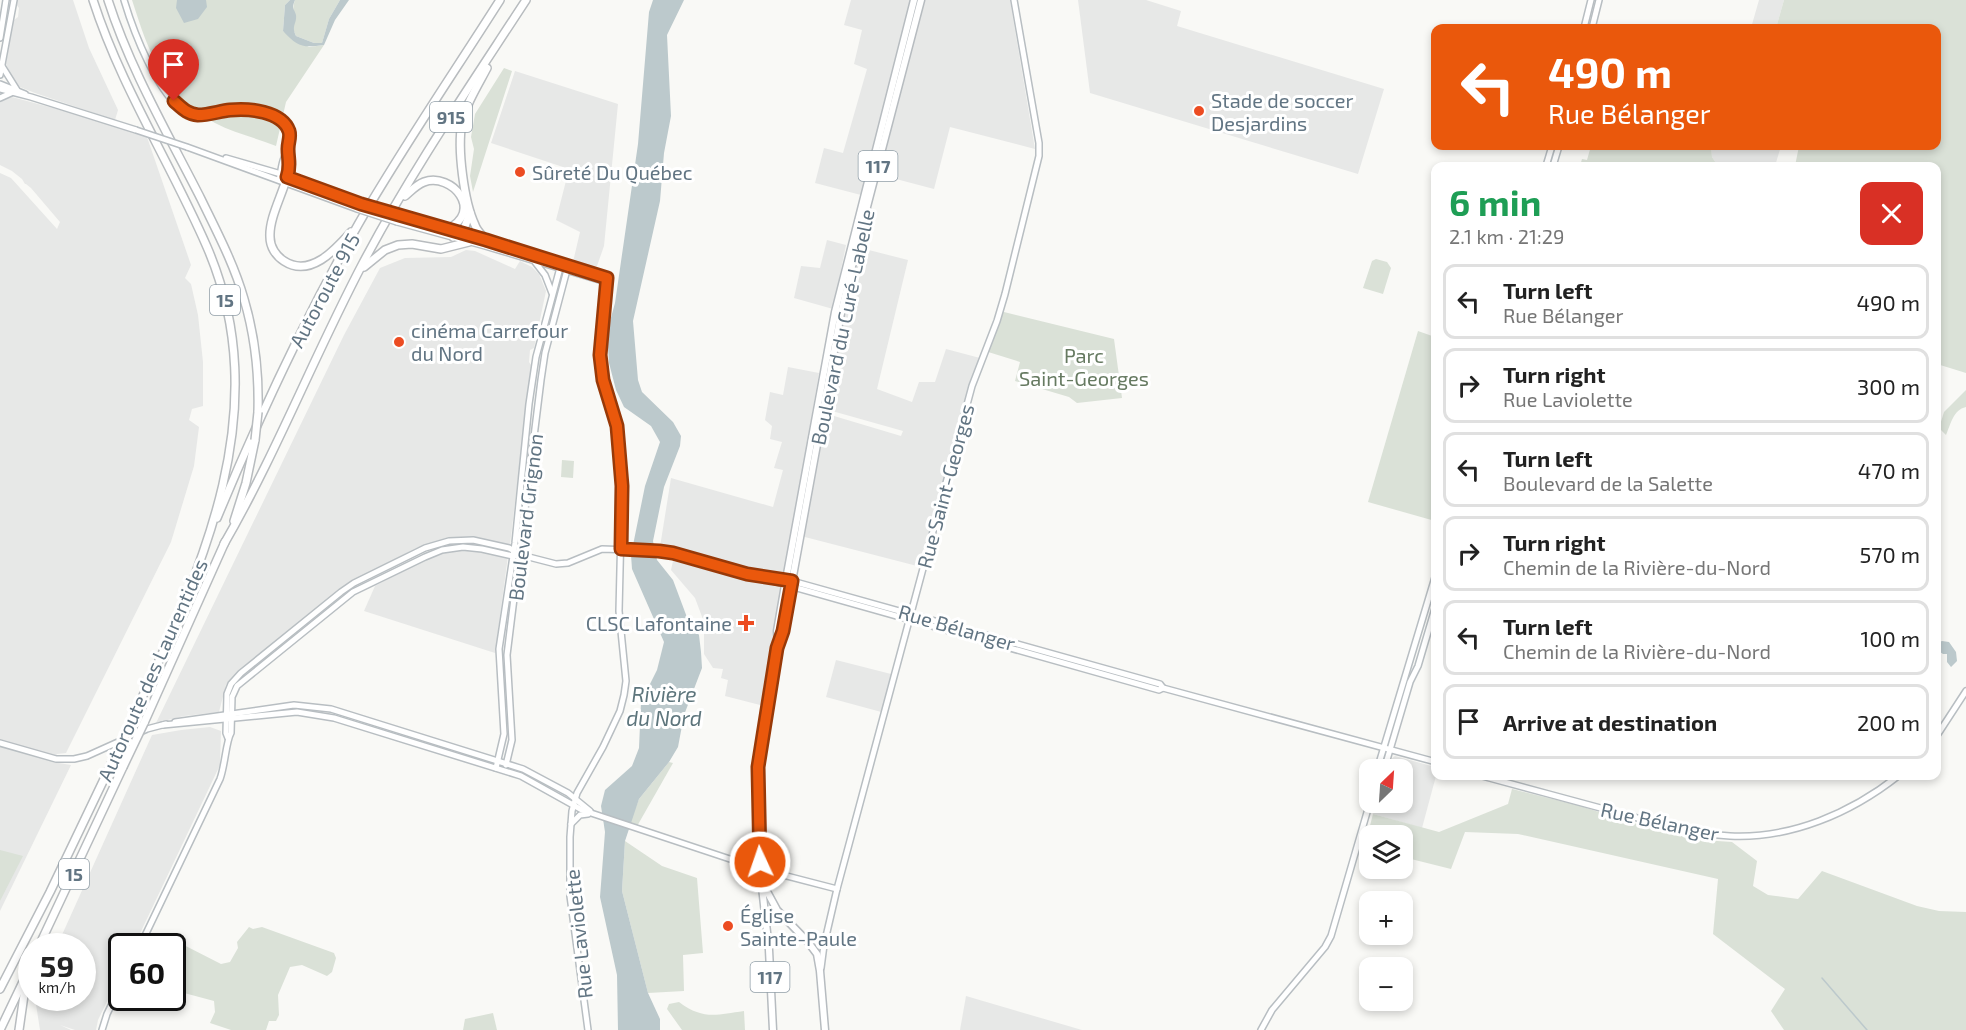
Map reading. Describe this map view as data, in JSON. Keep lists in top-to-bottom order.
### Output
{
  "streets": {
    "highway": [
      "915",
      "Autoroute 915",
      "15",
      "Autoroute des Laurentides"
    ],
    "main road": ["117", "Boulevard du Curé-Labelle", "Rue Saint-Georges"],
    "street": ["Boulevard Grignon", "Rue Bélanger", "Rue Laviolette"]
  },
  "crossings": [
    ["117", "Boulevard du Curé-Labelle"],
    ["117", "Rue Saint-Georges"],
    ["117", "Rue Bélanger"],
    ["Autoroute 915", "Autoroute des Laurentides"],
    ["Boulevard du Curé-Labelle", "Rue Bélanger"],
    ["Rue Saint-Georges", "Rue Bélanger"],
    ["Boulevard Grignon", "Rue Bélanger"],
    ["Boulevard Grignon", "Rue Laviolette"],
    ["Rue Bélanger", "Rue Laviolette"]
  ],
  "water": ["Rivière du Nord"],
  "parks": ["Parc Saint-Georges"],
  "places": {
    "other": [
      "Stade de soccer Desjardins",
      "Sûreté Du Québec",
      "cinéma Carrefour du Nord",
      "Église Sainte-Paule"
    ],
    "health": ["CLSC Lafontaine"]
  },
  "north": "top right",
  "page": {
    "turn": ["490 m", "Rue Bélanger"],
    "heading": ["6 min", "2.1 km · 21:29"],
    "list": [
      {
        "name": "Turn left",
        "note": "Rue Bélanger",
        "value": "490 m"
      },
      {
        "name": "Turn right",
        "note": "Rue Laviolette",
        "value": "300 m"
      },
      {
        "name": "Turn left",
        "note": "Boulevard de la Salette",
        "value": "470 m"
      },
      {
        "name": "Turn right",
        "note": "Chemin de la Rivière-du-Nord",
        "value": "570 m"
      },
      {
        "name": "Turn left",
        "note": "Chemin de la Rivière-du-Nord",
        "value": "100 m"
      },
      {
        "name": "Arrive at destination",
        "value": "200 m"
      }
    ],
    "map_buttons": ["+", "−"],
    "speed": "59 km/h",
    "limit": "60"
  }
}
